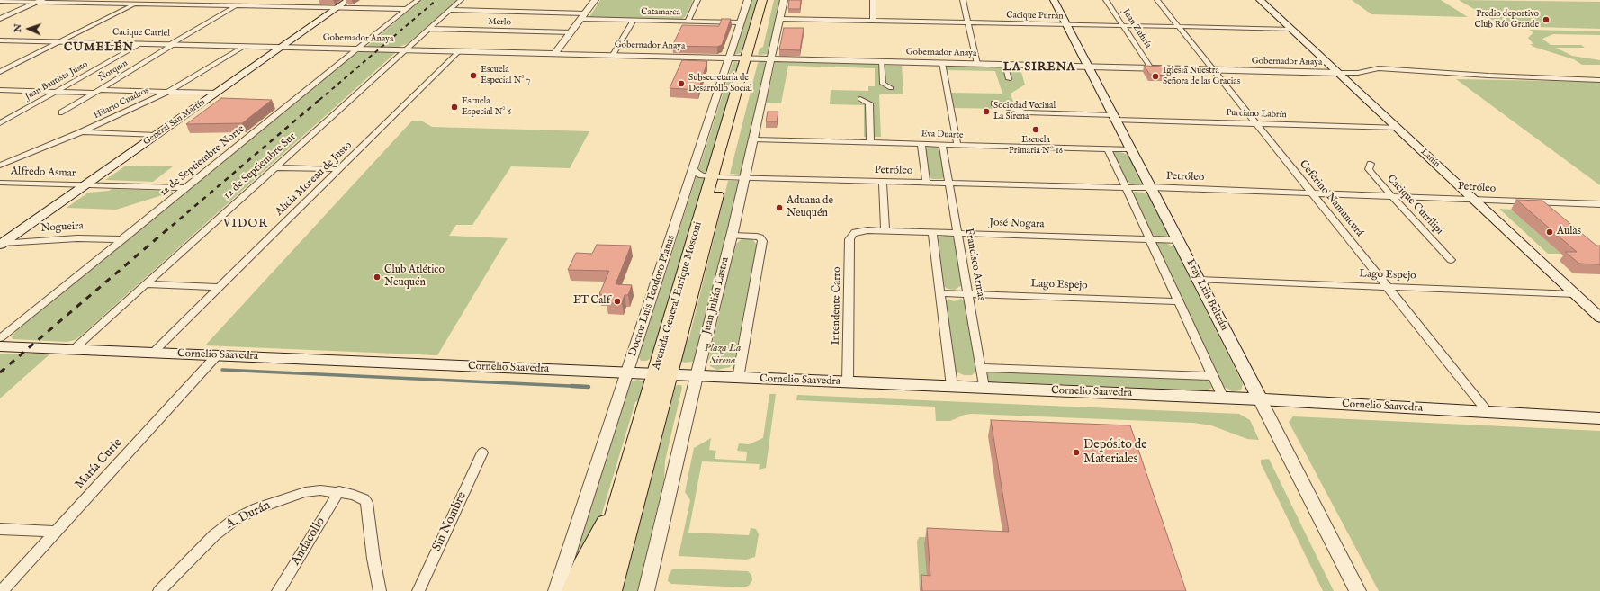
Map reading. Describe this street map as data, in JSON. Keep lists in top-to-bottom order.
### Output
{
  "streets": {
    "highway": ["Avenida General Enrique Mosconi"],
    "main road": [
      "General San Martín",
      "Lanín",
      "Fray Luis Beltrán",
      "Cornelio Saavedra"
    ],
    "street": [
      "Catamarca",
      "Cacique Purrán",
      "Merlo",
      "Juan Zufiría",
      "Cacique Catriel",
      "Gobernador Anaya",
      "Ñorquín",
      "Juan Bautista Justo",
      "Hilario Cuadros",
      "Purciano Labrín",
      "Eva Duarte",
      "12 de Septiembre Norte",
      "12 de Septiembre Sur",
      "Petróleo",
      "Alfredo Asmar",
      "Alicia Moreau de Justo",
      "Ceferino Namuncurá",
      "Cacique Currilipi",
      "José Nogara",
      "Nogueira",
      "Francisco Armas",
      "Lago Espejo",
      "Doctor Luis Teodoro Planas",
      "Juan Julián Lastra",
      "Intendente Carro",
      "María Curie",
      "A. Durán",
      "Sin Nombre",
      "Andacollo"
    ]
  },
  "crossings": [
    ["Catamarca", "Doctor Luis Teodoro Planas"],
    ["Cacique Purrán", "Juan Zufiría"],
    ["Cacique Purrán", "Lanín"],
    ["Cacique Purrán", "Ceferino Namuncurá"],
    ["Cacique Purrán", "Fray Luis Beltrán"],
    ["Cacique Purrán", "Juan Julián Lastra"],
    ["Merlo", "12 de Septiembre Sur"],
    ["Juan Zufiría", "Gobernador Anaya"],
    ["Cacique Catriel", "Gobernador Anaya"],
    ["Cacique Catriel", "Ñorquín"],
    ["Cacique Catriel", "Juan Bautista Justo"],
    ["Cacique Catriel", "Hilario Cuadros"],
    ["Cacique Catriel", "General San Martín"],
    ["Gobernador Anaya", "General San Martín"],
    ["Gobernador Anaya", "Lanín"],
    ["Gobernador Anaya", "12 de Septiembre Norte"],
    ["Gobernador Anaya", "12 de Septiembre Sur"],
    ["Gobernador Anaya", "Alicia Moreau de Justo"],
    ["Gobernador Anaya", "Ceferino Namuncurá"],
    ["Gobernador Anaya", "Fray Luis Beltrán"],
    ["Gobernador Anaya", "Doctor Luis Teodoro Planas"],
    ["Gobernador Anaya", "Avenida General Enrique Mosconi"],
    ["Gobernador Anaya", "Juan Julián Lastra"],
    ["Purciano Labrín", "Lanín"],
    ["Purciano Labrín", "Ceferino Namuncurá"],
    ["Purciano Labrín", "Fray Luis Beltrán"],
    ["General San Martín", "Alfredo Asmar"],
    ["General San Martín", "Nogueira"],
    ["Eva Duarte", "Francisco Armas"],
    ["Eva Duarte", "Fray Luis Beltrán"],
    ["Eva Duarte", "Juan Julián Lastra"],
    ["Lanín", "Petróleo"],
    ["Lanín", "Lago Espejo"],
    ["12 de Septiembre Norte", "Alfredo Asmar"],
    ["12 de Septiembre Norte", "Nogueira"],
    ["12 de Septiembre Sur", "Cornelio Saavedra"],
    ["Petróleo", "Ceferino Namuncurá"],
    ["Petróleo", "Cacique Currilipi"],
    ["Petróleo", "Francisco Armas"],
    ["Petróleo", "Fray Luis Beltrán"],
    ["Petróleo", "Doctor Luis Teodoro Planas"],
    ["Petróleo", "Avenida General Enrique Mosconi"],
    ["Petróleo", "Juan Julián Lastra"],
    ["Alicia Moreau de Justo", "Cornelio Saavedra"],
    ["Ceferino Namuncurá", "Lago Espejo"],
    ["Ceferino Namuncurá", "Cornelio Saavedra"],
    ["José Nogara", "Francisco Armas"],
    ["José Nogara", "Fray Luis Beltrán"],
    ["José Nogara", "Intendente Carro"],
    ["Francisco Armas", "Lago Espejo"],
    ["Francisco Armas", "Cornelio Saavedra"],
    ["Lago Espejo", "Fray Luis Beltrán"],
    ["Fray Luis Beltrán", "Cornelio Saavedra"],
    ["Doctor Luis Teodoro Planas", "Cornelio Saavedra"],
    ["Avenida General Enrique Mosconi", "Cornelio Saavedra"],
    ["Juan Julián Lastra", "Cornelio Saavedra"],
    ["Intendente Carro", "Cornelio Saavedra"],
    ["Cornelio Saavedra", "María Curie"],
    ["A. Durán", "Andacollo"]
  ],
  "districts": ["CUMELÉN", "LA SIRENA", "VIDOR"],
  "parks": ["Plaza La Sirena"],
  "places": [
    "Predio deportivo Club Río Grande",
    "Escuela Especial N° 7",
    "Iglesia Nuestra Señora de las Gracias",
    "Subsecretaría de Desarrollo Social",
    "Escuela Especial N° 6",
    "Sociedad Vecinal La Sirena",
    "Escuela Primaria Nº 16",
    "Aduana de Neuquén",
    "Aulas",
    "Club Atlético Neuquén",
    "ET Calf",
    "Depósito de Materiales"
  ],
  "north": "left"
}
